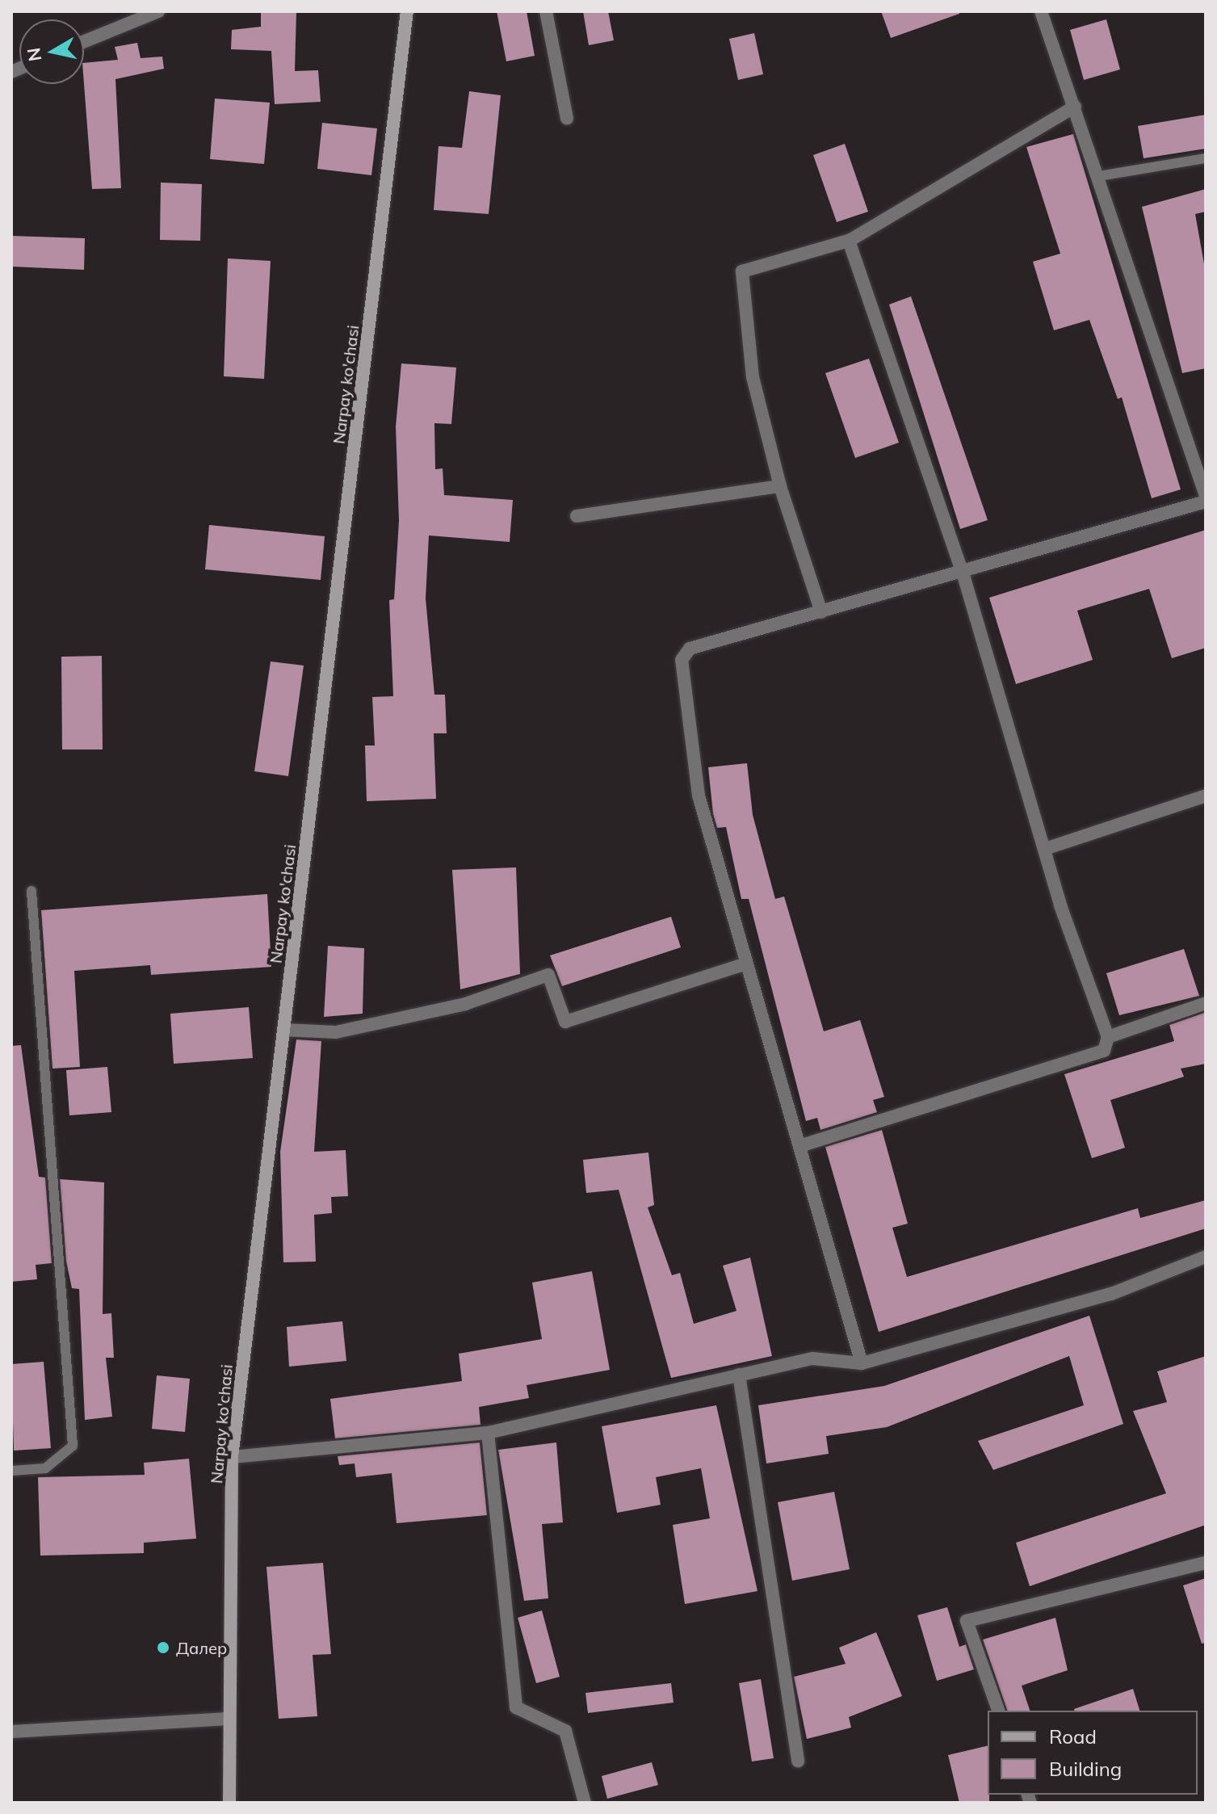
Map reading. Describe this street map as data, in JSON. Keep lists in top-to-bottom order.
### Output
{
  "streets": {
    "main road": ["Narpay ko'chasi"]
  },
  "places": ["Далер"],
  "legend": ["Road", "Building"],
  "north": "left"
}
